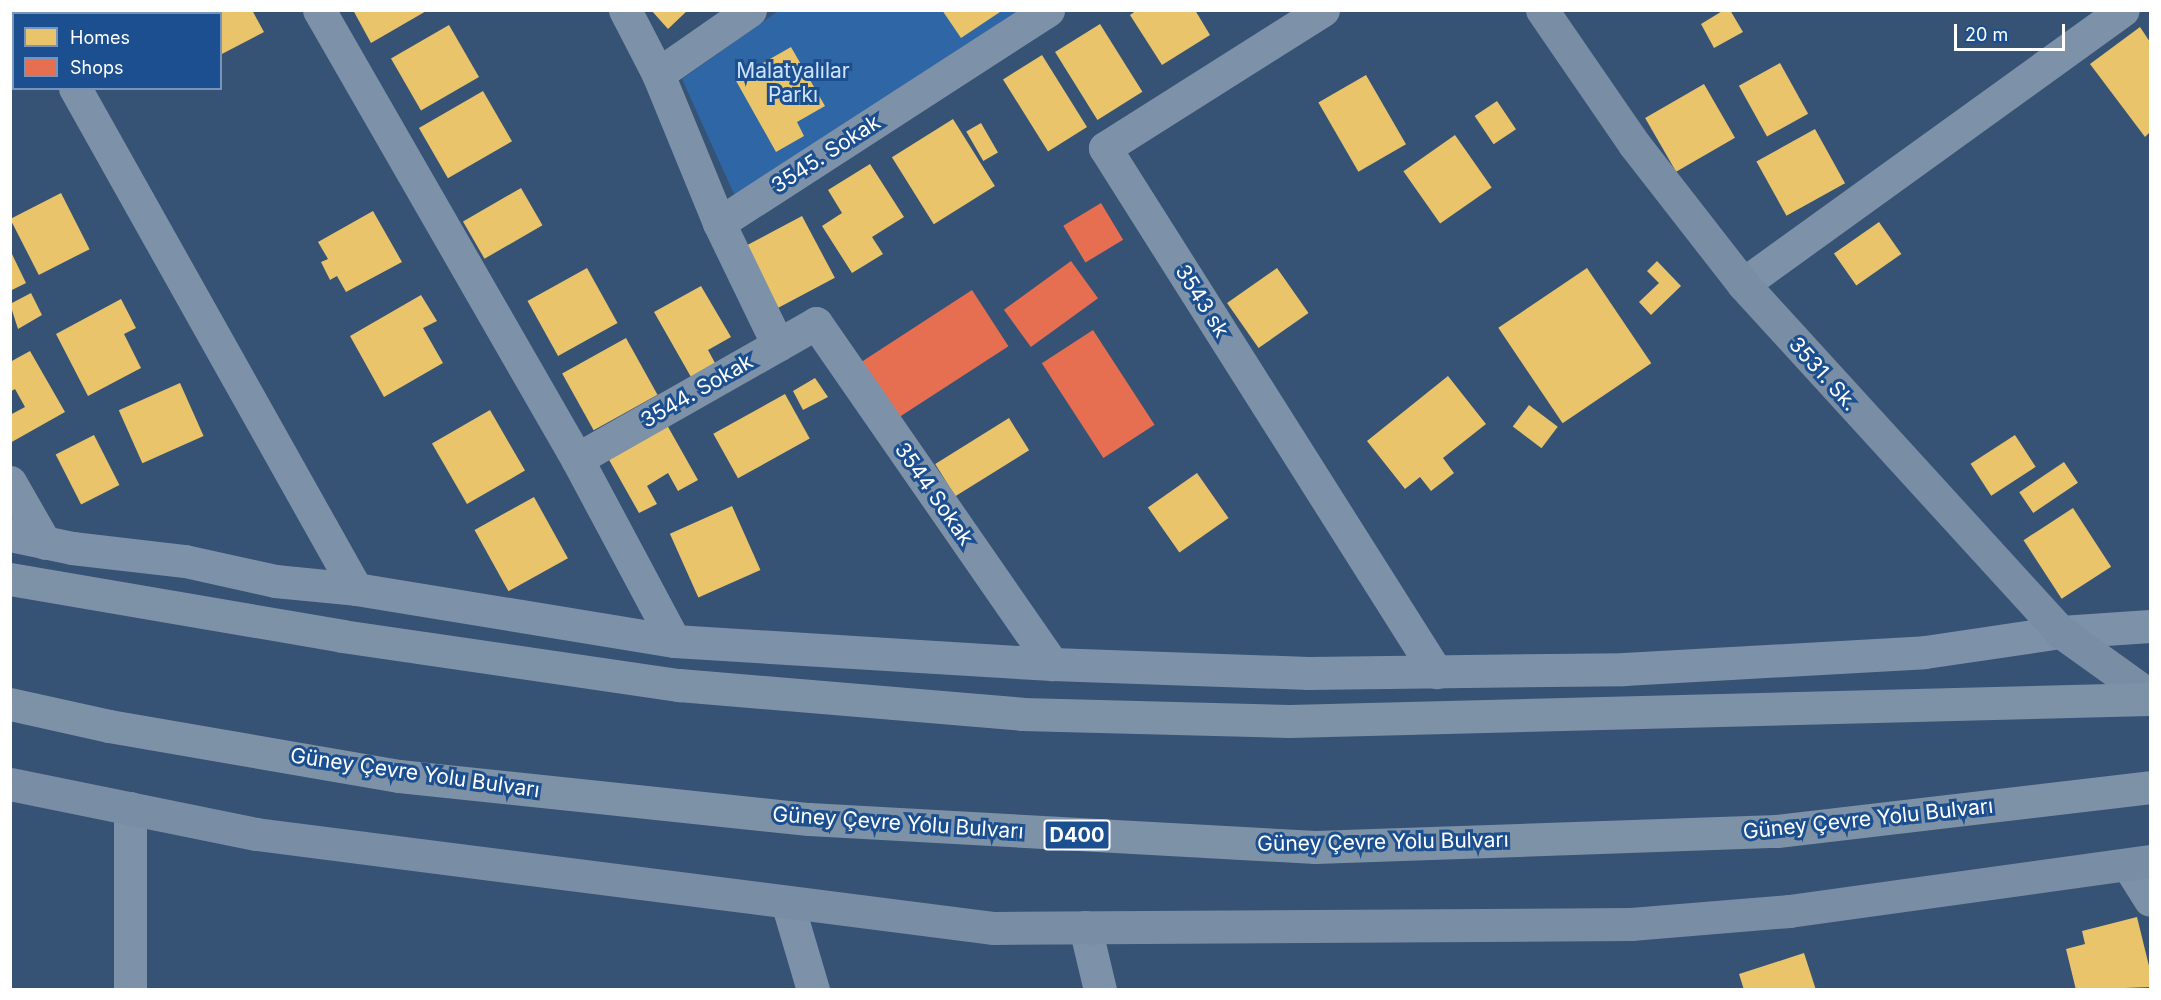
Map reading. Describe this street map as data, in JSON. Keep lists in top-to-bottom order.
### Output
{
  "streets": {
    "highway": ["Güney Çevre Yolu Bulvarı", "D400"],
    "street": [
      "3545. Sokak",
      "3543 sk",
      "3531. Sk.",
      "3544. Sokak",
      "3544 Sokak"
    ]
  },
  "crossings": [
    ["3544. Sokak", "3544 Sokak"]
  ],
  "parks": ["Malatyalılar Parkı"],
  "legend": ["Homes", "Shops"],
  "scale_bar": "20 m"
}
